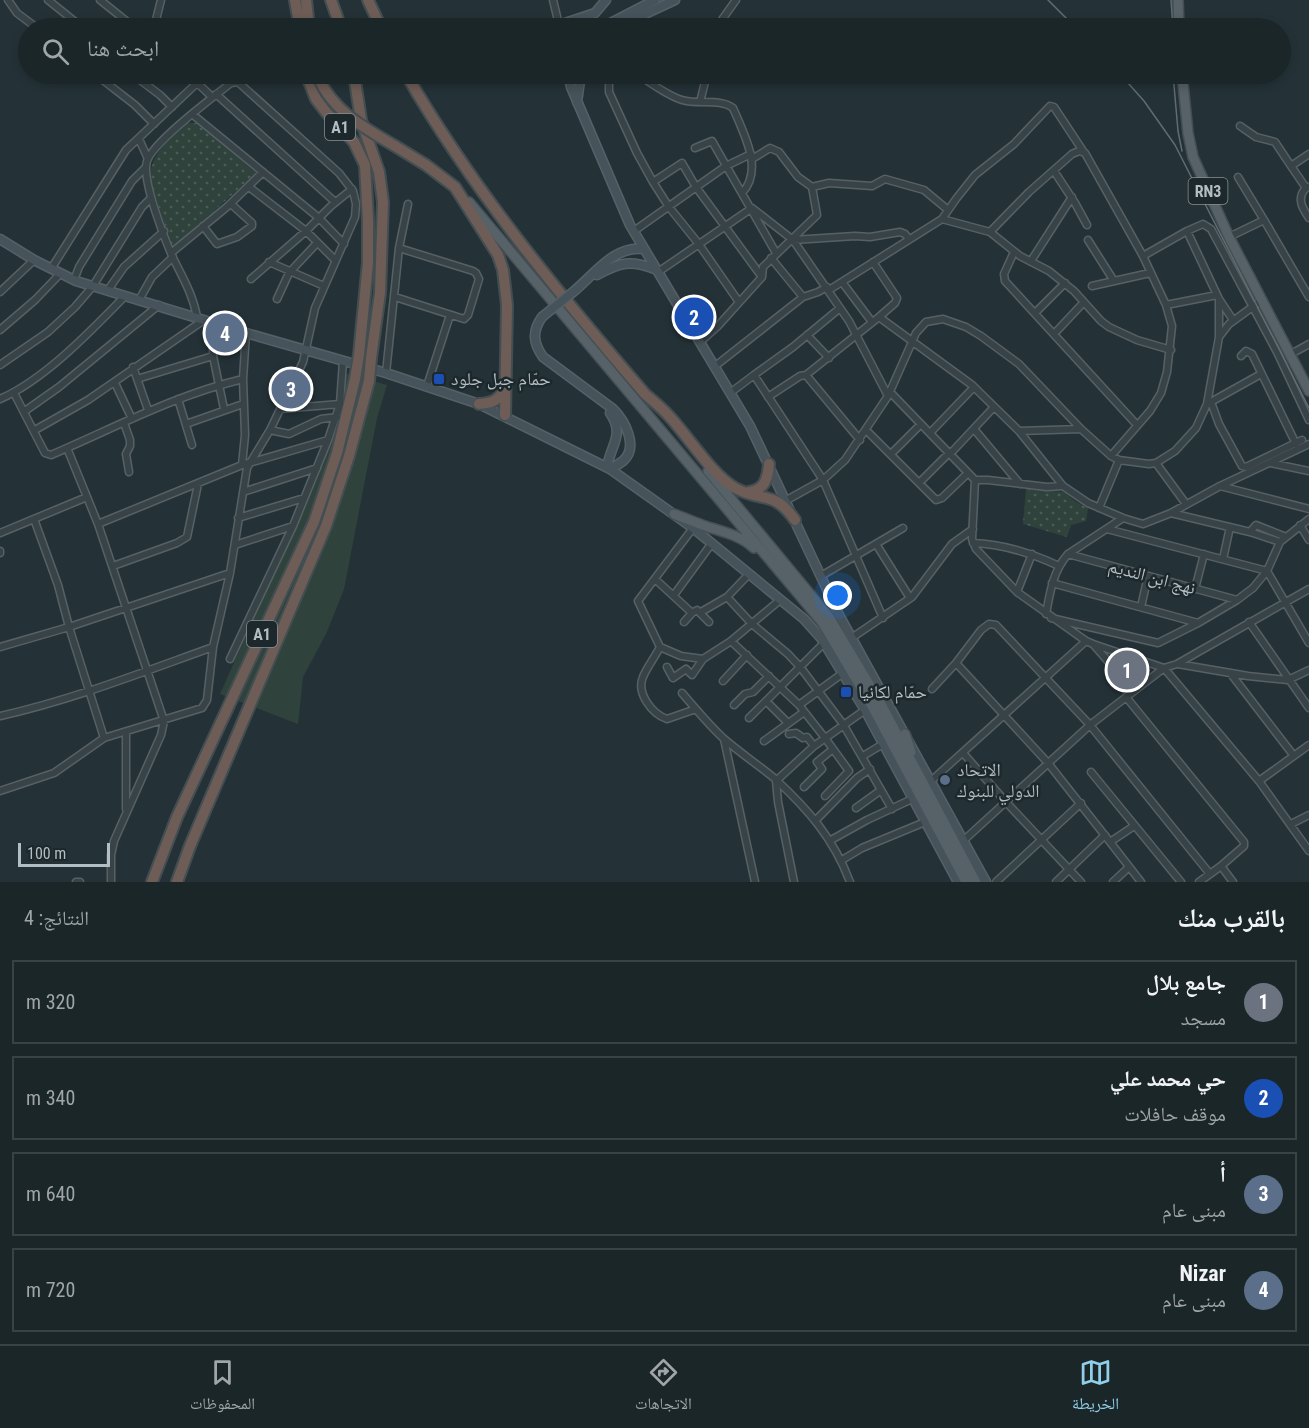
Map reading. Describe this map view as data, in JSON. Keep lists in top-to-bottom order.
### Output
{
  "streets": {
    "highway": ["A1"],
    "main road": ["RN3"],
    "street": ["نهج ابن النديم"]
  },
  "places": {
    "transit": ["حمّام جبل جلود", "حمّام لكانيا"],
    "other": ["الاتحاد الدولي للبنوك"]
  },
  "scale_bar": "100 m",
  "page": {
    "search": "ابحث هنا",
    "pins": [
      "2",
      "4",
      "3",
      "1"
    ],
    "scale": "100 m",
    "heading": ["بالقرب منك", "النتائج: 4"],
    "list": [
      {
        "mark": "1",
        "name": "جامع بلال",
        "note": "مسجد",
        "value": "320 m"
      },
      {
        "mark": "2",
        "name": "حي محمد علي",
        "note": "موقف حافلات",
        "value": "340 m"
      },
      {
        "mark": "3",
        "name": "أ",
        "note": "مبنى عام",
        "value": "640 m"
      },
      {
        "mark": "4",
        "name": "Nizar",
        "note": "مبنى عام",
        "value": "720 m"
      }
    ],
    "nav": ["الخريطة", "الاتجاهات", "المحفوظات"]
  }
}
